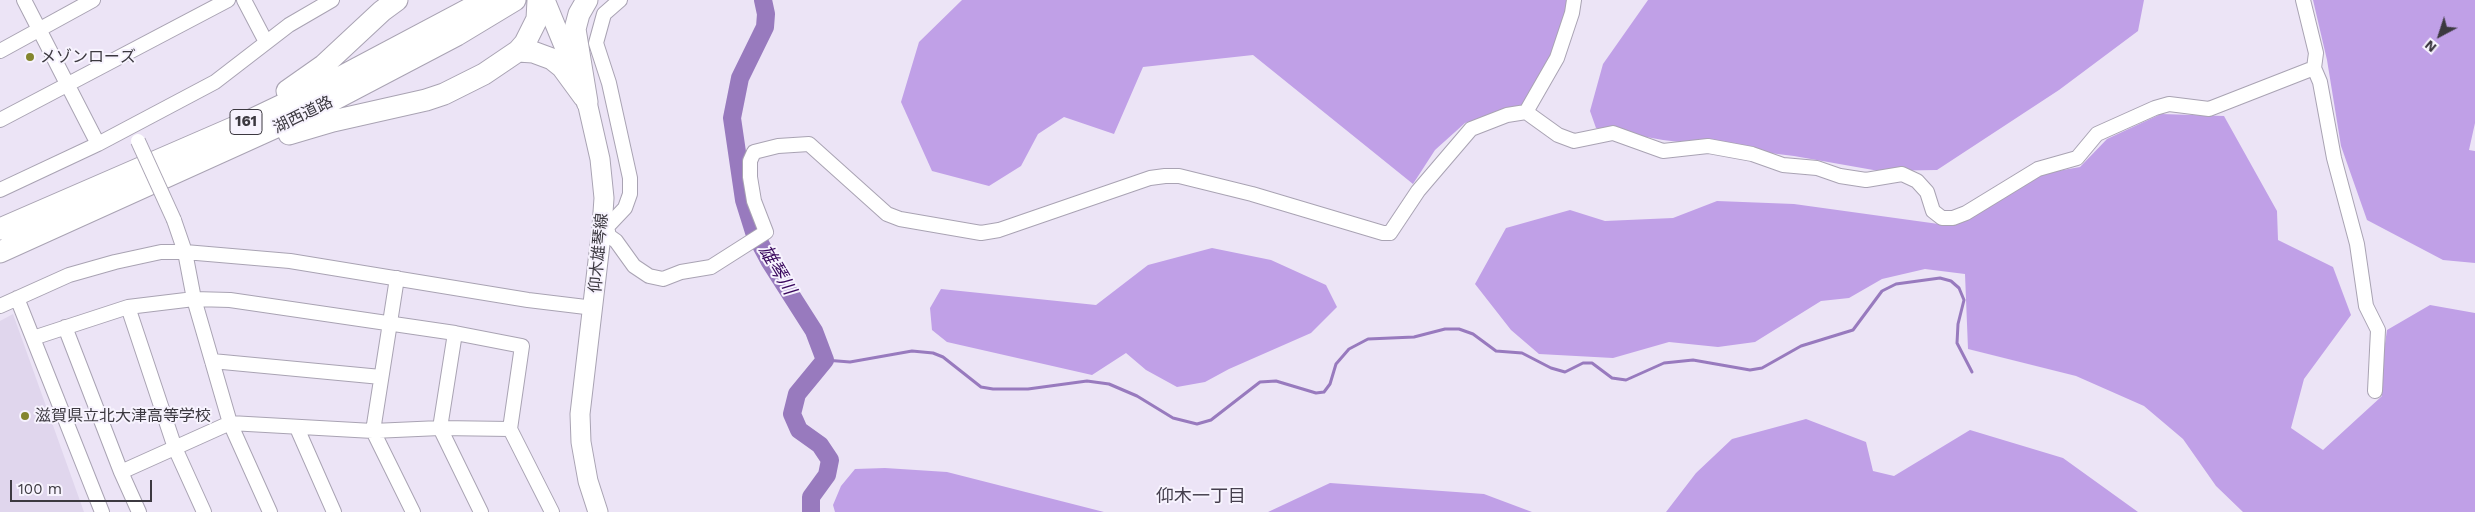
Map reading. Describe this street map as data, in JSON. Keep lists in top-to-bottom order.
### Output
{
  "streets": {
    "highway": ["湖西道路", "161"],
    "main road": ["仰木雄琴線"]
  },
  "districts": ["仰木一丁目"],
  "water": ["雄琴川"],
  "places": ["メゾンローズ", "滋賀県立北大津高等学校"],
  "scale_bar": "100 m",
  "north": "bottom left"
}
